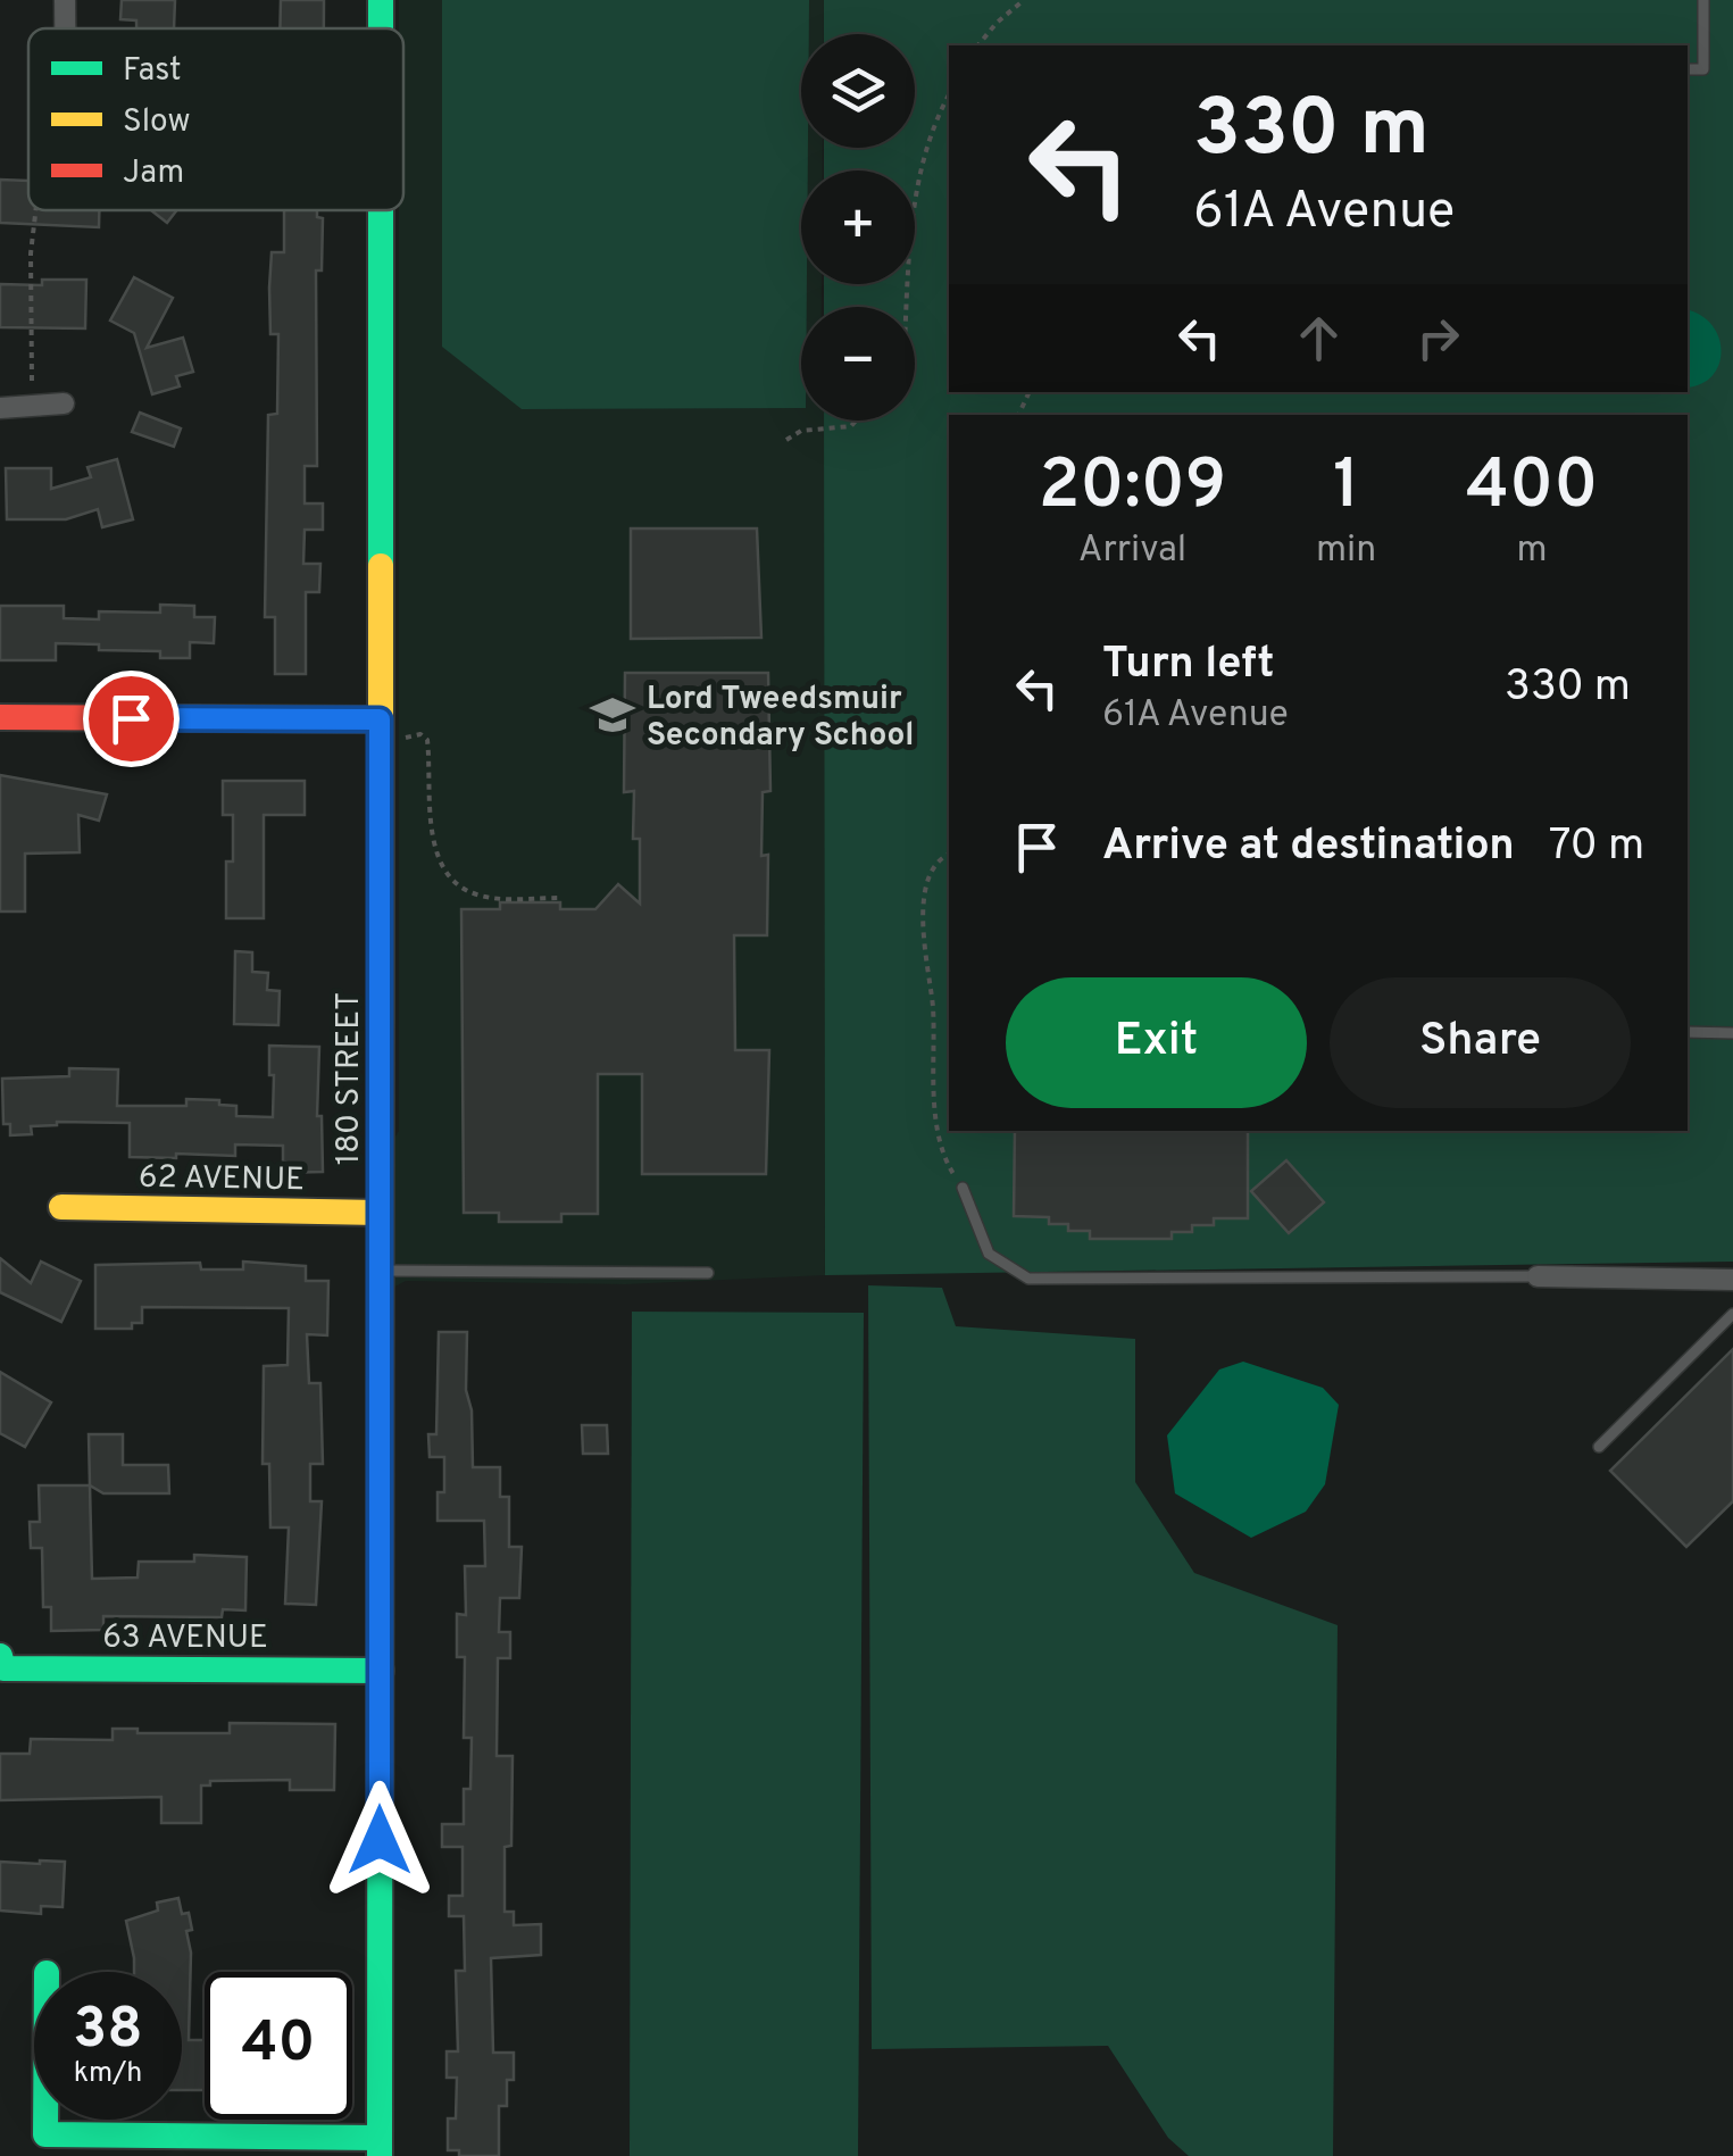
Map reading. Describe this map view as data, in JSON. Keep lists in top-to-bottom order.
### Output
{
  "streets": {
    "street": ["180 STREET", "62 AVENUE", "63 AVENUE"]
  },
  "crossings": [
    ["180 STREET", "62 AVENUE"],
    ["180 STREET", "63 AVENUE"]
  ],
  "places": {
    "school or university": ["Lord Tweedsmuir Secondary School"]
  },
  "legend": ["Fast", "Slow", "Jam"],
  "page": {
    "map_buttons": ["+", "−"],
    "turn": ["330 m", "61A Avenue"],
    "eta": [
      "20:09",
      "Arrival",
      "1",
      "min",
      "400",
      "m"
    ],
    "list": [
      {
        "name": "Turn left",
        "note": "61A Avenue",
        "value": "330 m"
      },
      {
        "name": "Arrive at destination",
        "value": "70 m"
      }
    ],
    "buttons": ["Exit", "Share"],
    "speed": "38 km/h",
    "limit": "40"
  }
}
